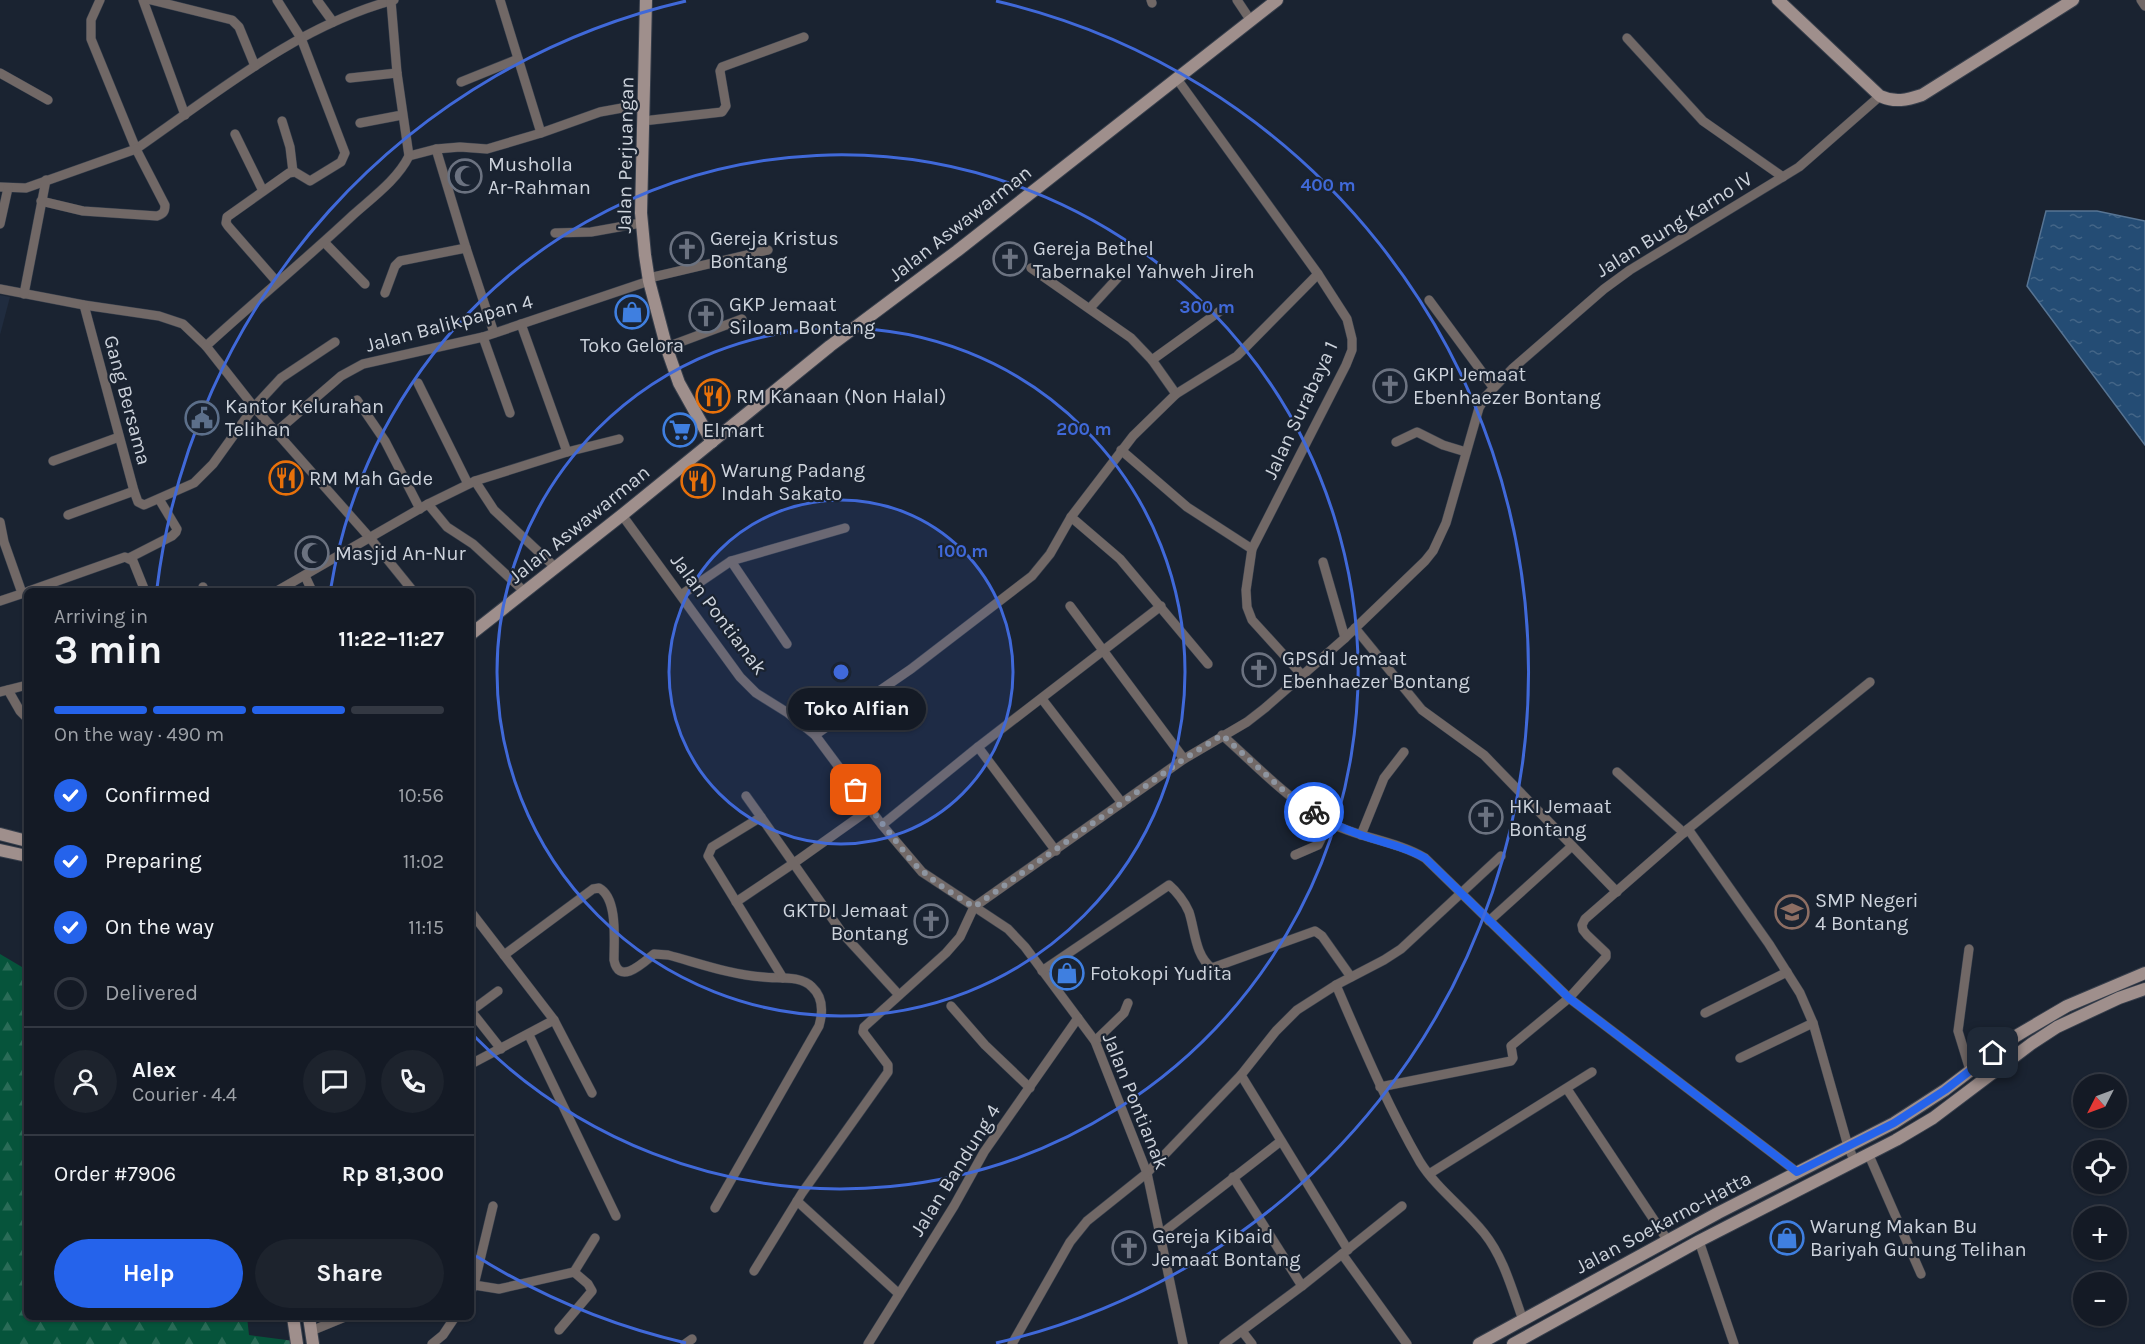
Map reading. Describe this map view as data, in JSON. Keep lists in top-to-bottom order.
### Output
{
  "streets": {
    "street": [
      "Jalan Perjuangan",
      "Jalan Aswawarman",
      "Jalan Bung Karno IV",
      "Jalan Balikpapan 4",
      "Gang Bersama",
      "Jalan Surabaya 1",
      "Jalan Pontianak",
      "Jalan Bandung 4",
      "Jalan Soekarno-Hatta"
    ]
  },
  "crossings": [
    ["Jalan Perjuangan", "Jalan Aswawarman"],
    ["Jalan Perjuangan", "Jalan Balikpapan 4"],
    ["Jalan Aswawarman", "Jalan Surabaya 1"],
    ["Jalan Aswawarman", "Jalan Pontianak"],
    ["Jalan Bung Karno IV", "Jalan Surabaya 1"],
    ["Jalan Bung Karno IV", "Jalan Pontianak"],
    ["Jalan Pontianak", "Jalan Bandung 4"]
  ],
  "places": {
    "mosque": ["Musholla Ar-Rahman", "Masjid An-Nur"],
    "church": [
      "Gereja Kristus Bontang",
      "Gereja Bethel Tabernakel Yahweh Jireh",
      "GKP Jemaat Siloam Bontang",
      "GKPI Jemaat Ebenhaezer Bontang",
      "GPSdI Jemaat Ebenhaezer Bontang",
      "HKI Jemaat Bontang",
      "GKTDI Jemaat Bontang",
      "Gereja Kibaid Jemaat Bontang"
    ],
    "shop": ["Toko Gelora", "Fotokopi Yudita", "Warung Makan Bu Bariyah Gunung Telihan"],
    "restaurant": ["RM Kanaan (Non Halal)", "RM Mah Gede", "Warung Padang Indah Sakato"],
    "public building": ["Kantor Kelurahan Telihan"],
    "supermarket": ["Elmart"],
    "other": ["Toko Alfian"],
    "school or university": ["SMP Negeri 4 Bontang"]
  },
  "north": "bottom left",
  "page": {
    "heading": ["3 min", "Arriving in", "11:22–11:27"],
    "panel": [
      "Alex",
      "Courier · 4.4",
      "Order #7906",
      "Rp 81,300"
    ],
    "bubble": "Toko Alfian",
    "bar": "On the way · 490 m",
    "list": [
      ["Confirmed", "10:56"],
      ["Preparing", "11:02"],
      ["On the way", "11:15"],
      "Delivered"
    ],
    "map_buttons": ["+", "−"],
    "buttons": ["Help", "Share"]
  },
  "rings": [
    "400 m",
    "300 m",
    "200 m",
    "100 m"
  ]
}
